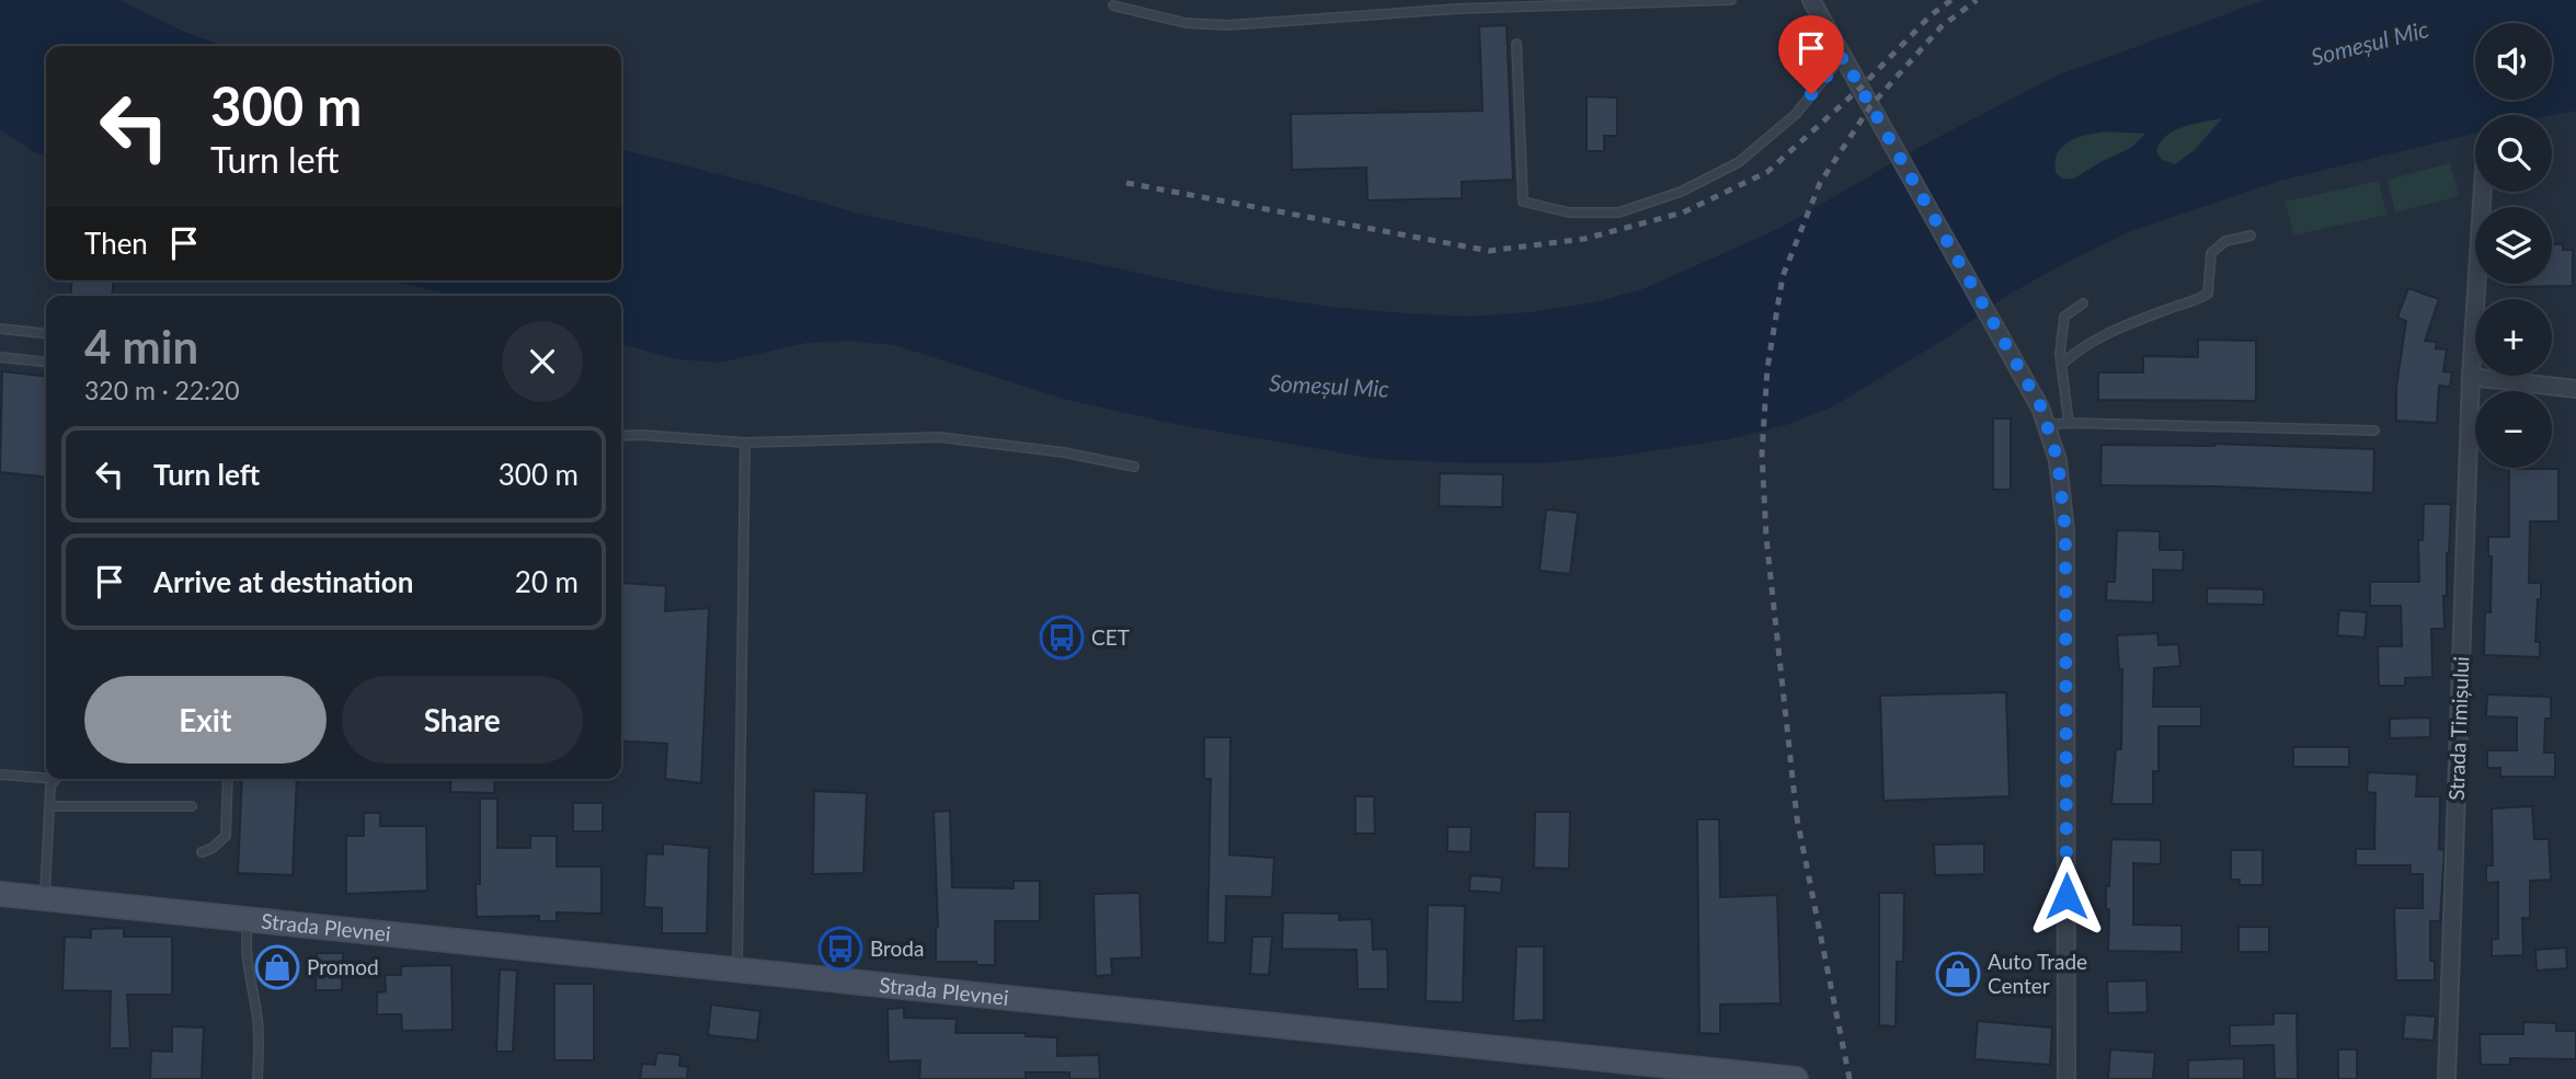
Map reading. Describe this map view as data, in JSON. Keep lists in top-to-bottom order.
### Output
{
  "streets": {
    "main road": ["Strada Plevnei"],
    "street": ["Strada Timișului"]
  },
  "water": ["Someșul Mic"],
  "places": {
    "bus stop": ["CET", "Broda"],
    "shop": ["Promod", "Auto Trade Center"]
  },
  "page": {
    "map_buttons": ["+", "−"],
    "turn": ["300 m", "Turn left"],
    "then": "Then",
    "heading": ["4 min", "320 m · 22:20"],
    "list": [
      {
        "name": "Turn left",
        "value": "300 m"
      },
      {
        "name": "Arrive at destination",
        "value": "20 m"
      }
    ],
    "buttons": ["Exit", "Share"]
  }
}
